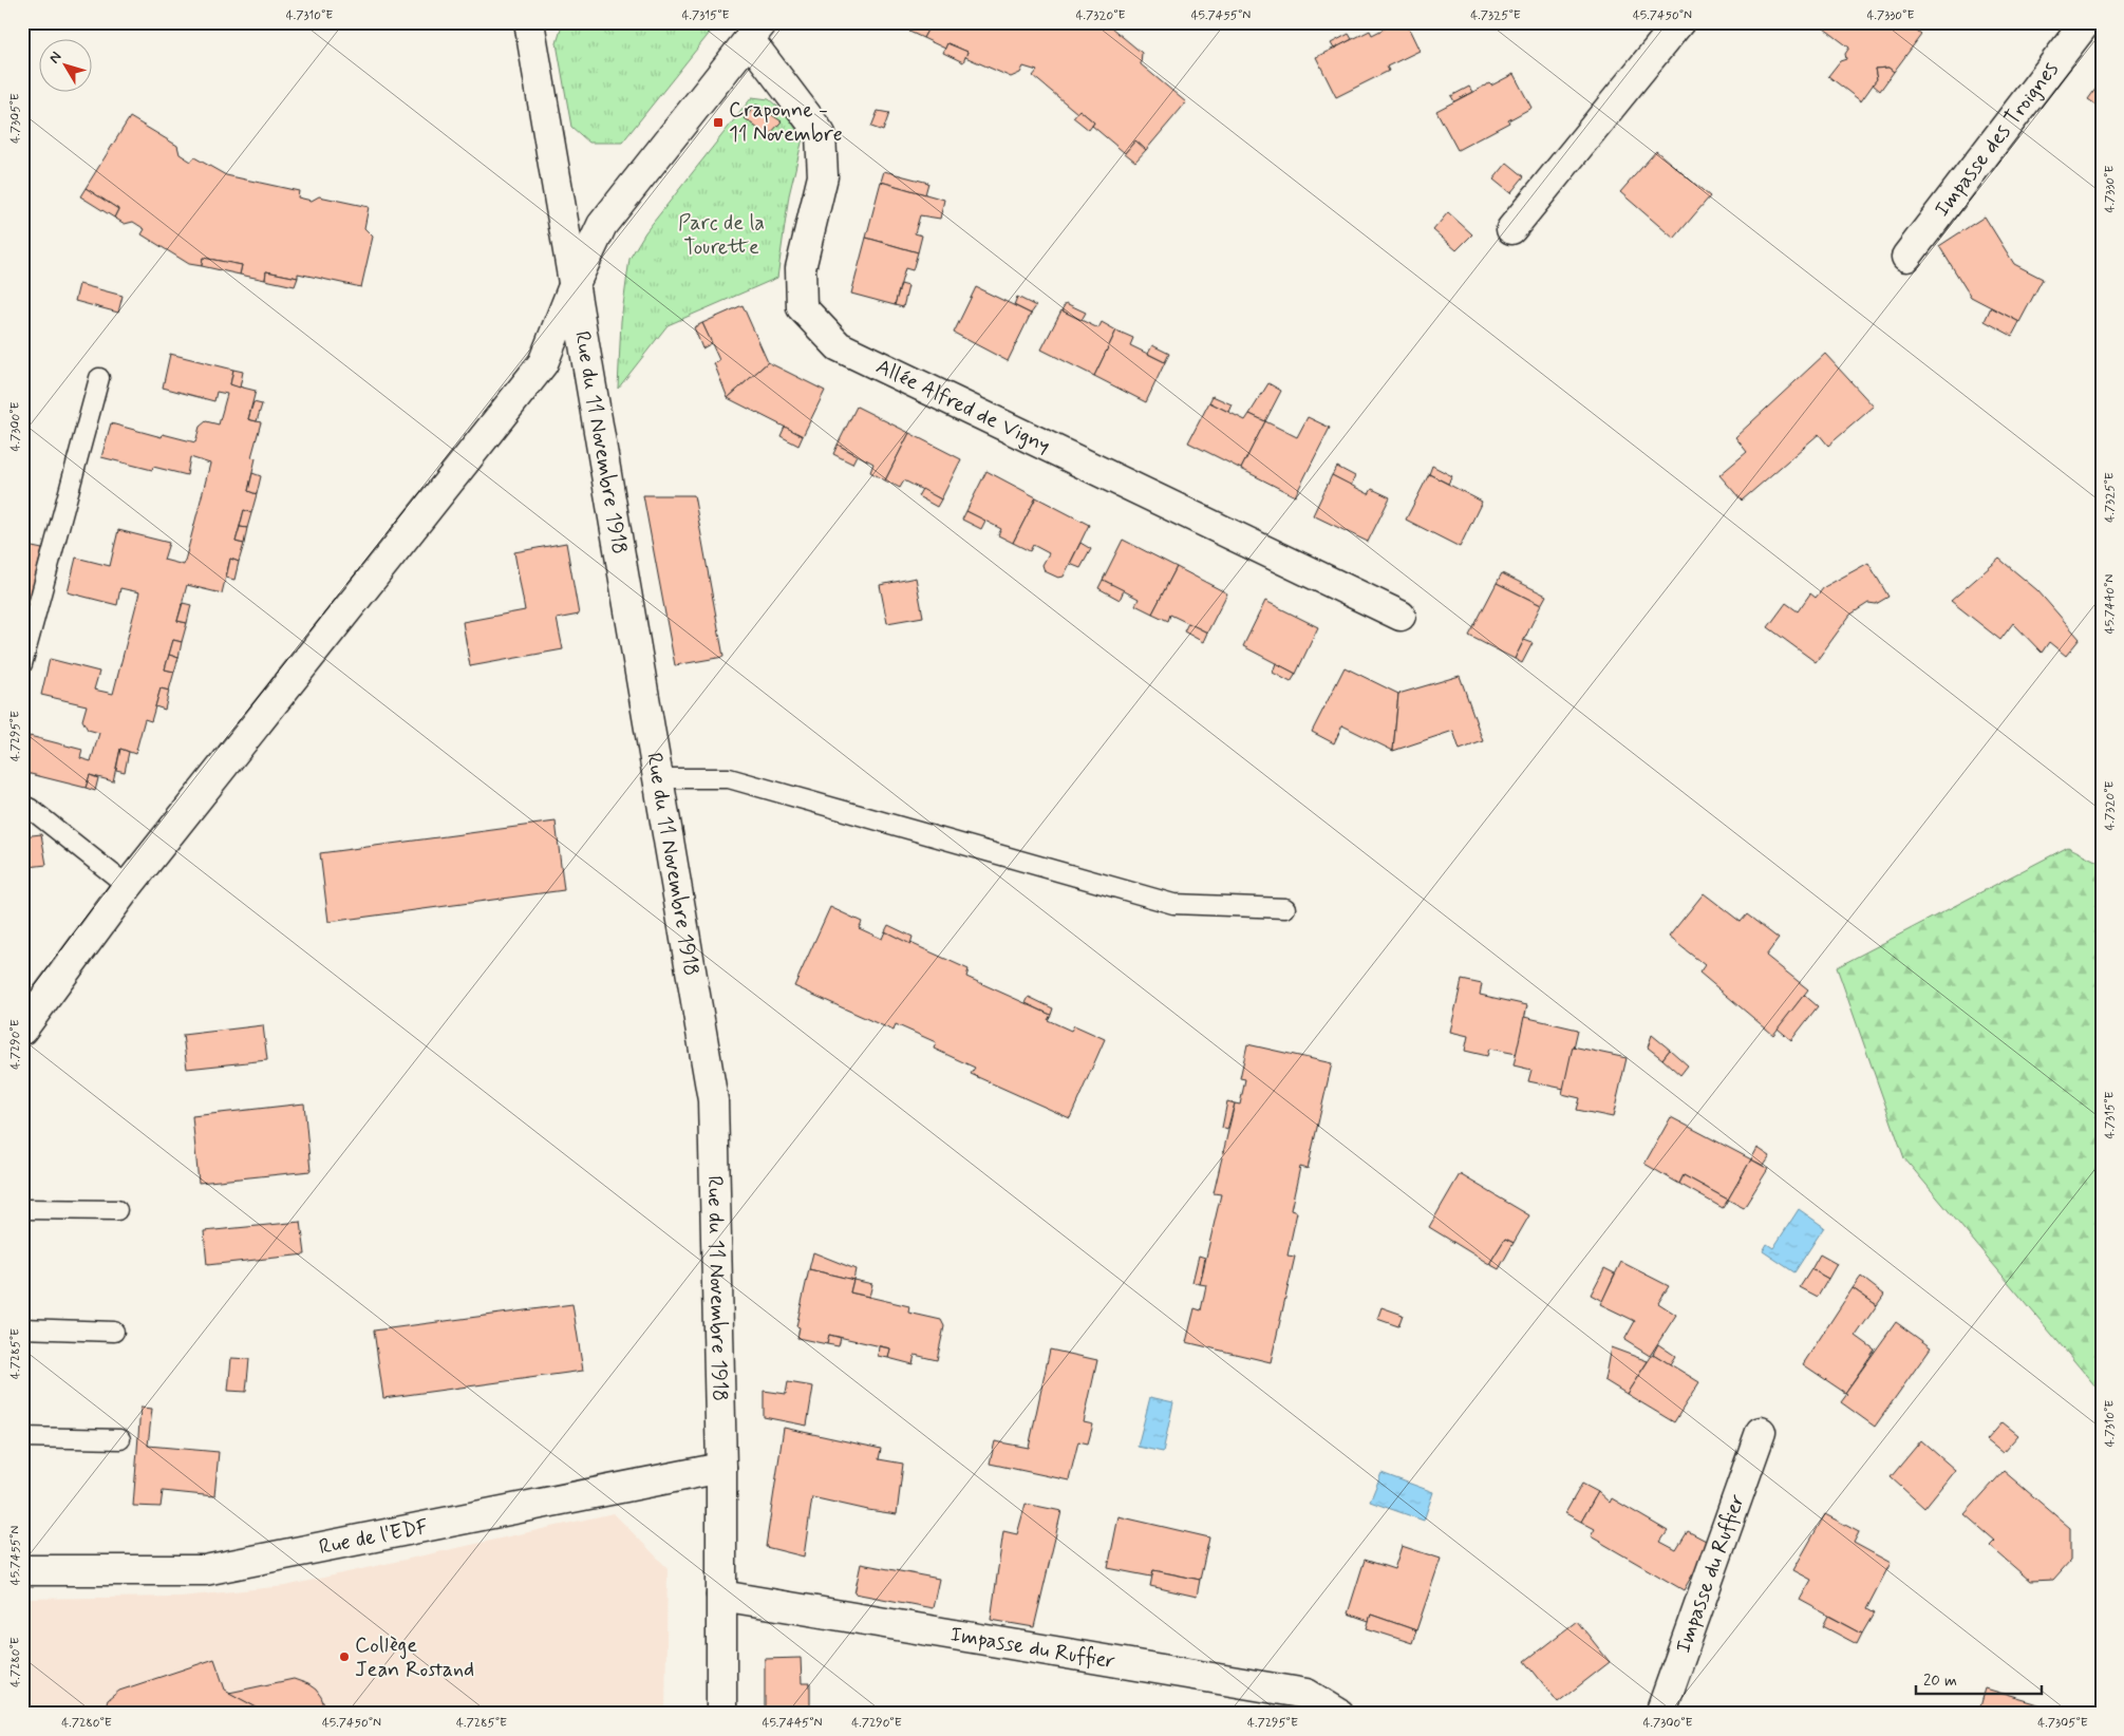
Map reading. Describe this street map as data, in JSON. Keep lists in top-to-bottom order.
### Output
{
  "streets": {
    "street": [
      "Impasse des Troignes",
      "Allée Alfred de Vigny",
      "Rue du 11 Novembre 1918",
      "Rue de l'EDF",
      "Impasse du Ruffier"
    ]
  },
  "crossings": [
    ["Rue du 11 Novembre 1918", "Rue de l'EDF"],
    ["Rue du 11 Novembre 1918", "Impasse du Ruffier"]
  ],
  "parks": ["Parc de la Tourette"],
  "places": {
    "transit": ["Craponne - 11 Novembre"],
    "other": ["Collège Jean Rostand"]
  },
  "scale_bar": "20 m",
  "north": "top left",
  "coordinates": [
    "4.7310°E",
    "4.7315°E",
    "4.7320°E",
    "45.7455°N",
    "4.7325°E",
    "45.7450°N",
    "4.7330°E",
    "4.7305°E",
    "4.7300°E",
    "45.7440°N",
    "4.7295°E",
    "4.7290°E",
    "4.7285°E",
    "4.7280°E",
    "45.7445°N"
  ]
}
